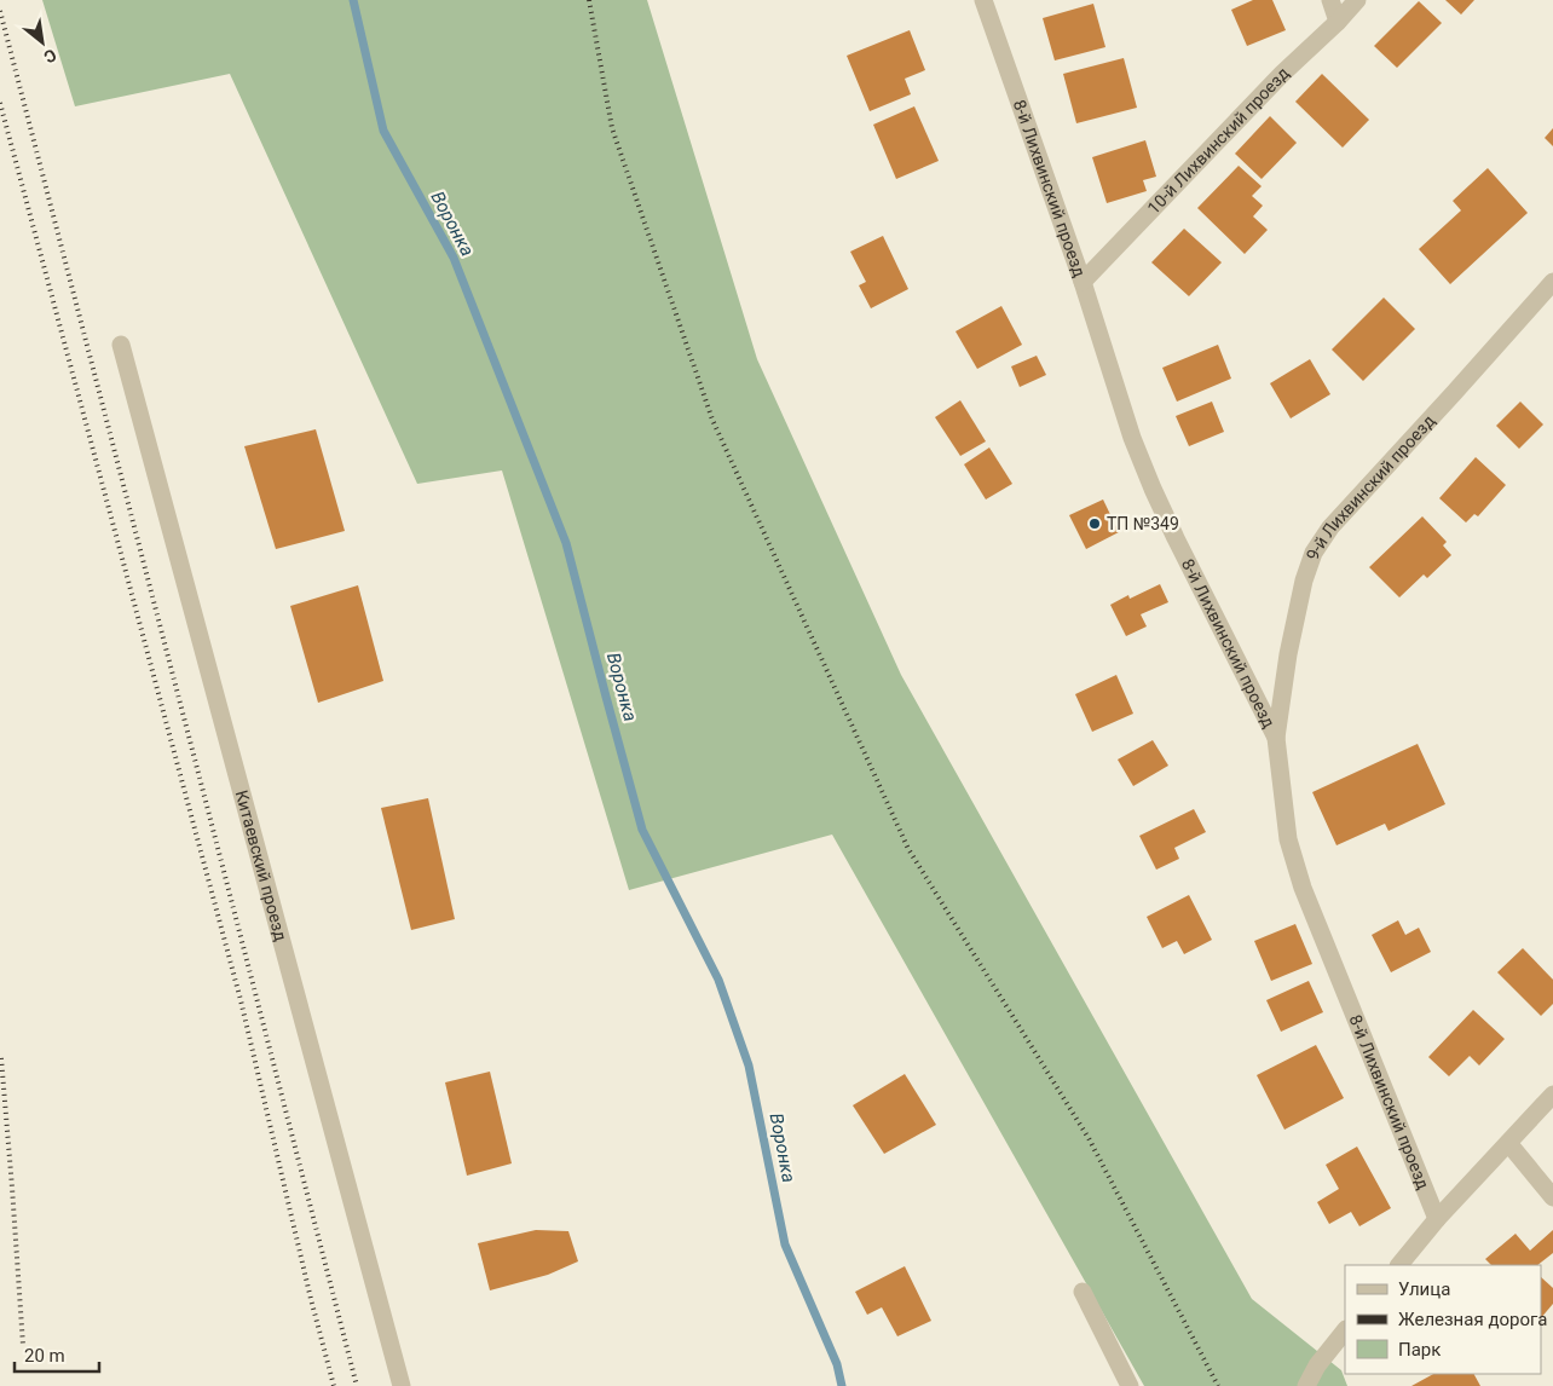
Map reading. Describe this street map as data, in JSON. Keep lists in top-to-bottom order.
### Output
{
  "streets": {
    "street": [
      "10-й Лихвинский проезд",
      "8-й Лихвинский проезд",
      "9-й Лихвинский проезд",
      "Китаевский проезд"
    ]
  },
  "crossings": [
    ["10-й Лихвинский проезд", "8-й Лихвинский проезд"],
    ["8-й Лихвинский проезд", "9-й Лихвинский проезд"]
  ],
  "water": ["Воронка"],
  "places": ["ТП №349"],
  "legend": ["Улица", "Железная дорога", "Парк"],
  "scale_bar": "20 m",
  "north": "bottom right"
}
